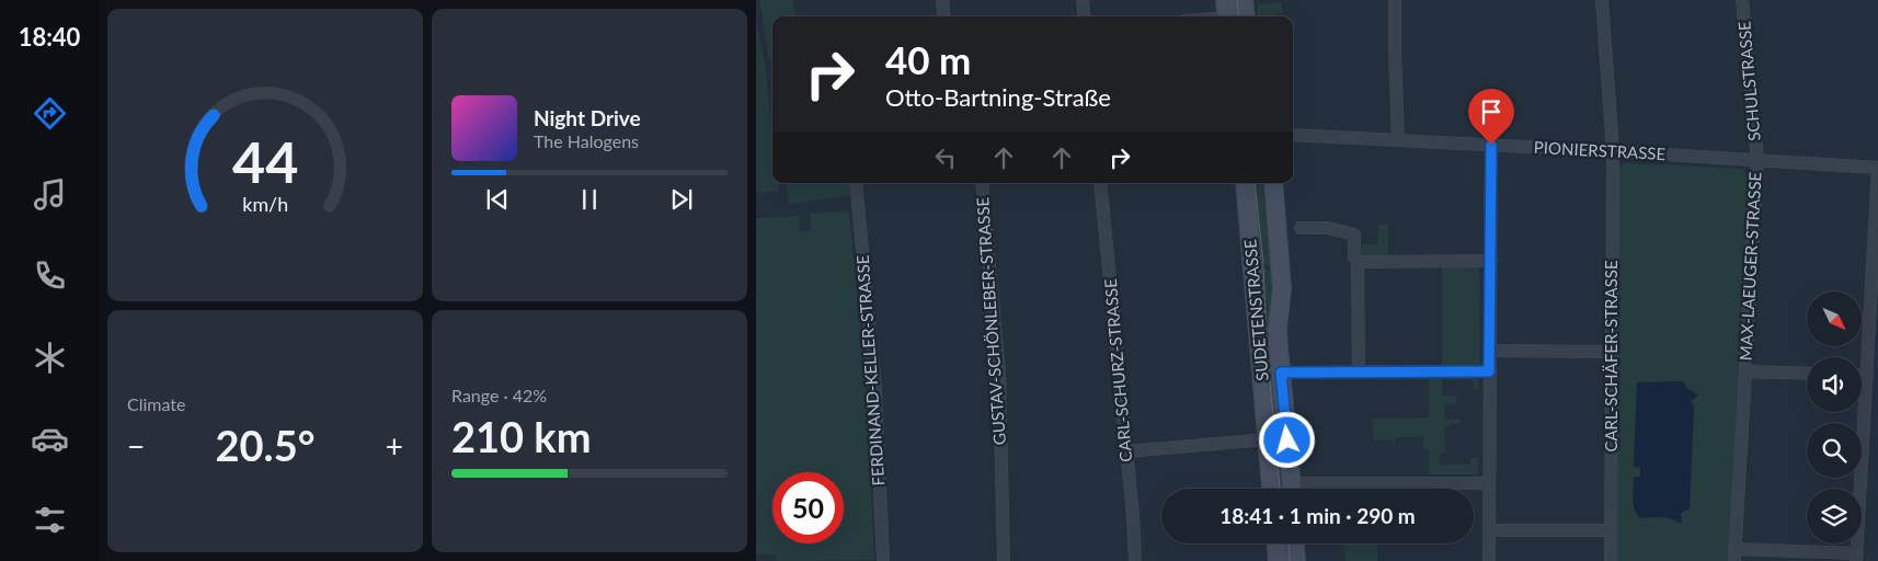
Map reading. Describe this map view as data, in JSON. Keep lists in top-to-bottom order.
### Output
{
  "streets": {
    "main road": ["SUDETENSTRASSE"],
    "street": [
      "SCHULSTRASSE",
      "PIONIERSTRASSE",
      "MAX-LAEUGER-STRASSE",
      "GUSTAV-SCHÖNLEBER-STRASSE",
      "CARL-SCHÄFER-STRASSE",
      "FERDINAND-KELLER-STRASSE",
      "CARL-SCHURZ-STRASSE"
    ]
  },
  "crossings": [
    ["SCHULSTRASSE", "PIONIERSTRASSE"],
    ["SCHULSTRASSE", "MAX-LAEUGER-STRASSE"],
    ["PIONIERSTRASSE", "MAX-LAEUGER-STRASSE"],
    ["PIONIERSTRASSE", "CARL-SCHÄFER-STRASSE"]
  ],
  "north": "bottom right",
  "page": {
    "tabs": "18:40",
    "turn": ["40 m", "Otto-Bartning-Straße"],
    "song": ["Night Drive", "The Halogens"],
    "tile": [
      "Climate",
      ["Range · 42%", "210 km"]
    ],
    "heat": ["−", "20.5°", "+"],
    "limit": "50",
    "trip": "18:41 · 1 min · 290 m",
    "gauge": ["44", "km/h"]
  }
}
